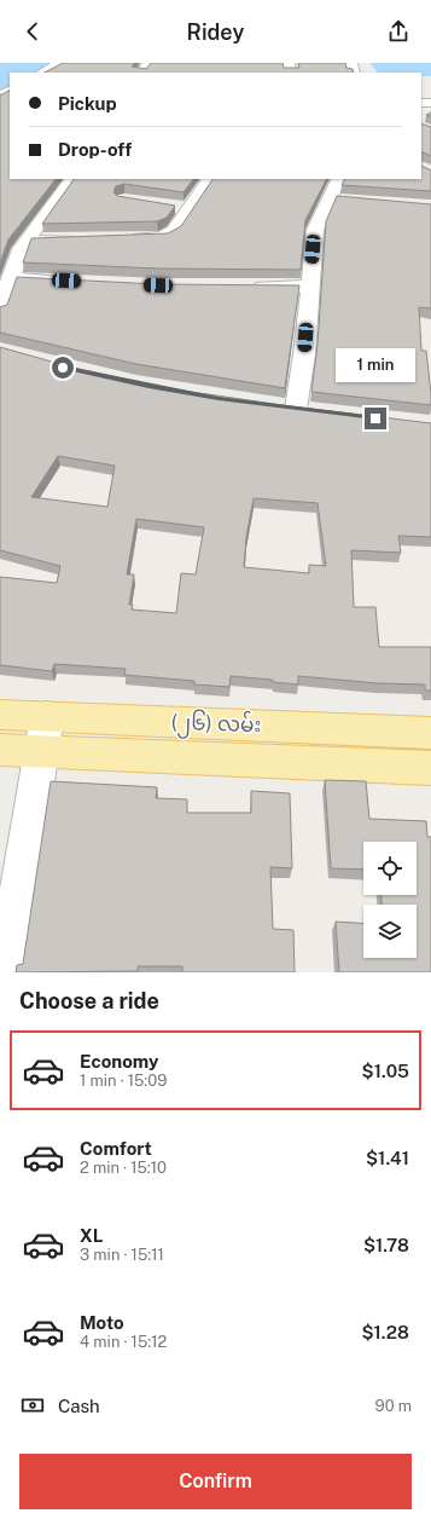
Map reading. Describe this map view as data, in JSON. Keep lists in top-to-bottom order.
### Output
{
  "streets": {
    "main road": ["(၂၆) လမ်း"]
  },
  "page": {
    "header": "Ridey",
    "banner": ["Pickup", "Drop-off"],
    "bubble": "1 min",
    "heading": "Choose a ride",
    "list": [
      {
        "name": "Economy",
        "note": "1 min · 15:09",
        "value": "$1.05"
      },
      {
        "name": "Comfort",
        "note": "2 min · 15:10",
        "value": "$1.41"
      },
      {
        "name": "XL",
        "note": "3 min · 15:11",
        "value": "$1.78"
      },
      {
        "name": "Moto",
        "note": "4 min · 15:12",
        "value": "$1.28"
      }
    ],
    "pay": ["Cash", "90 m"],
    "buttons": "Confirm"
  }
}
